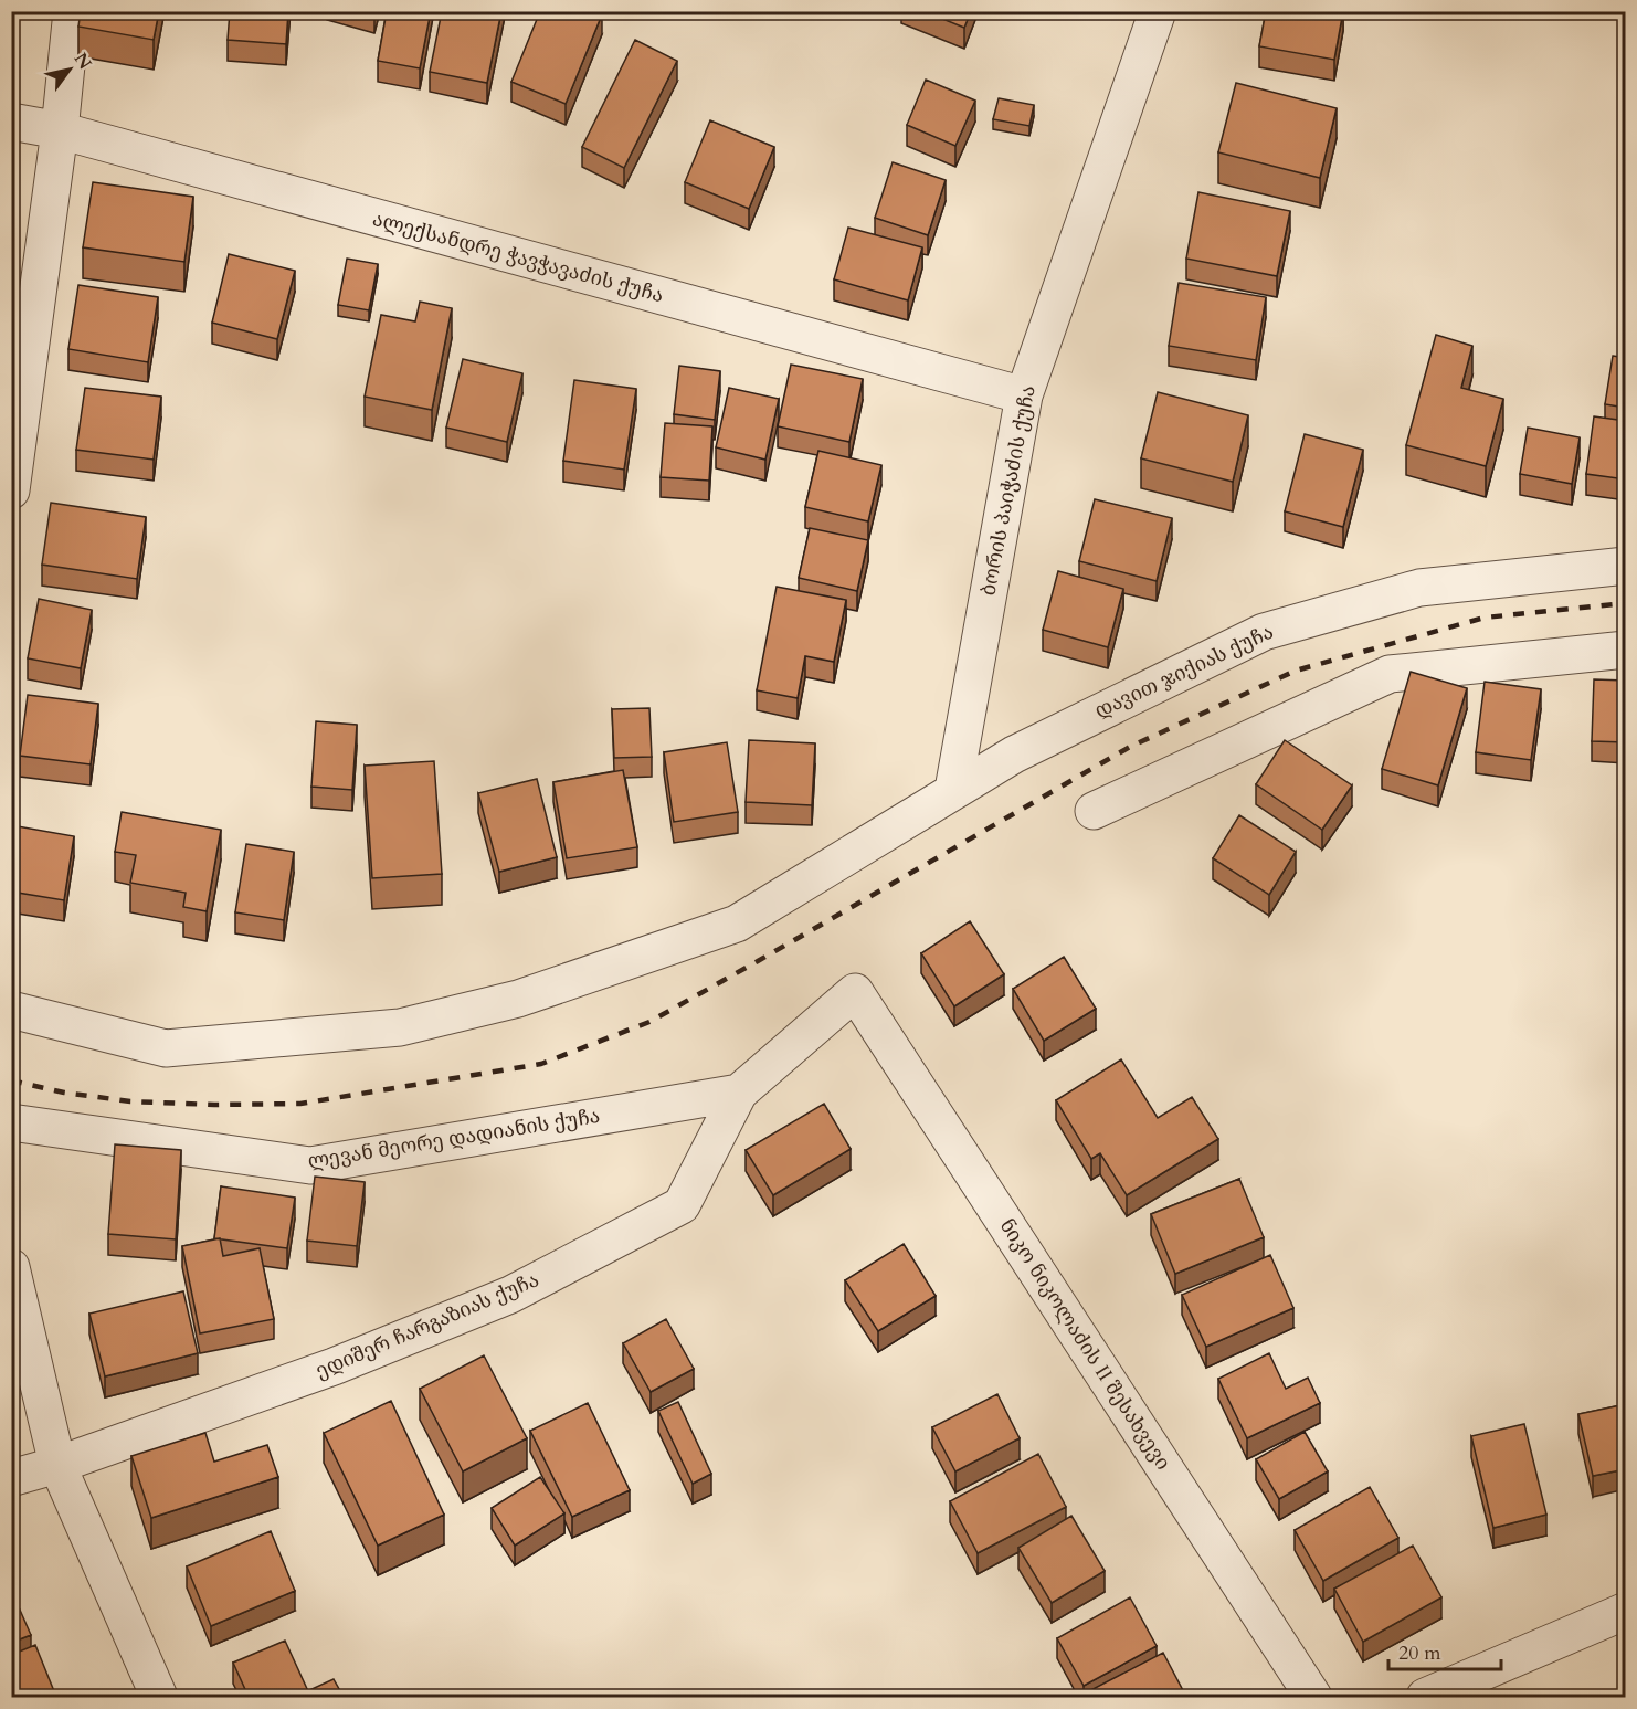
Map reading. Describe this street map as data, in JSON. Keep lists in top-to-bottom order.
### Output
{
  "streets": {
    "street": [
      "ალექსანდრე ჭავჭავაძის ქუჩა",
      "ბორის პაიჭაძის ქუჩა",
      "დავით ჯიქიას ქუჩა",
      "ლევან მეორე დადიანის ქუჩა",
      "ედიშერ ჩარგაზიას ქუჩა",
      "ნიკო ნიკოლაძის II შესახვევი"
    ]
  },
  "crossings": [
    ["ალექსანდრე ჭავჭავაძის ქუჩა", "ბორის პაიჭაძის ქუჩა"],
    ["ბორის პაიჭაძის ქუჩა", "დავით ჯიქიას ქუჩა"],
    ["ლევან მეორე დადიანის ქუჩა", "ედიშერ ჩარგაზიას ქუჩა"],
    ["ედიშერ ჩარგაზიას ქუჩა", "ნიკო ნიკოლაძის II შესახვევი"]
  ],
  "scale_bar": "20 m",
  "north": "top right"
}
